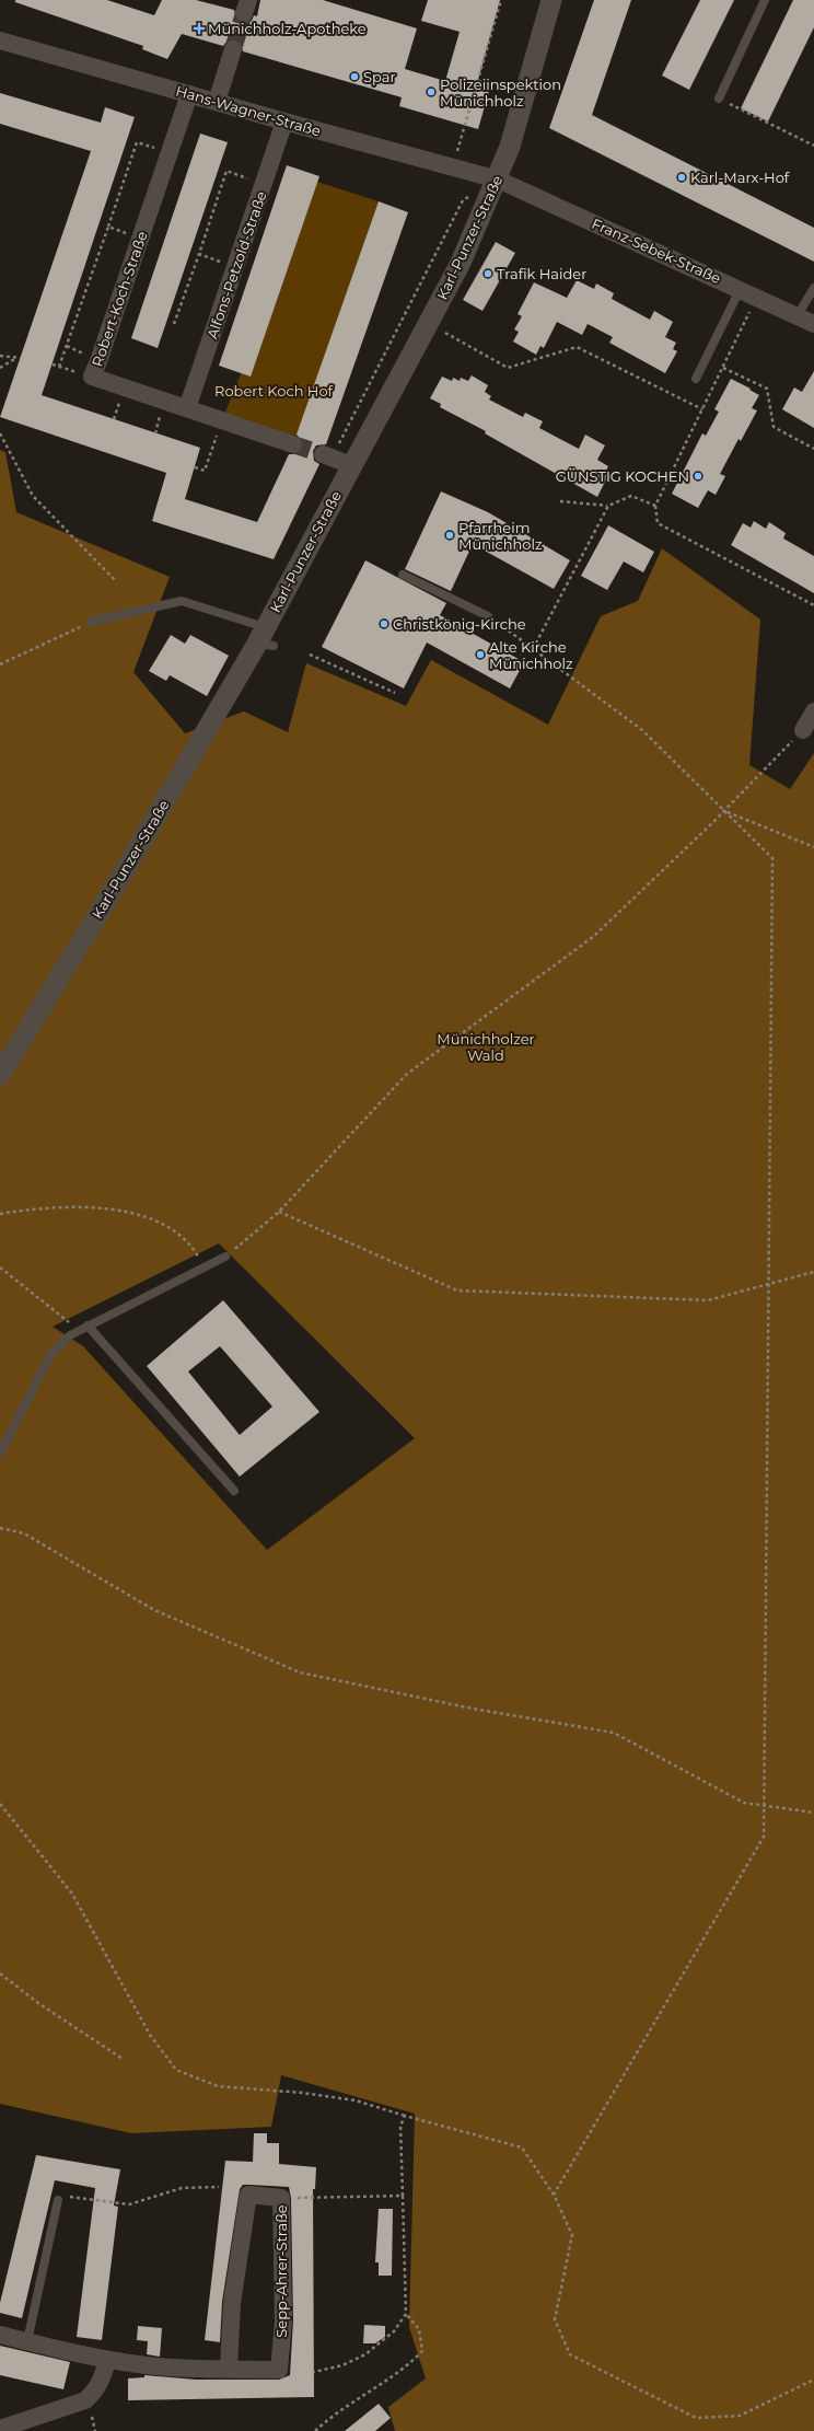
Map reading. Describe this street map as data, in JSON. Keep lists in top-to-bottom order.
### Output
{
  "streets": {
    "street": [
      "Hans-Wagner-Straße",
      "Karl-Punzer-Straße",
      "Franz-Sebek-Straße",
      "Alfons-Petzold-Straße",
      "Robert-Koch-Straße",
      "Sepp-Ahrer-Straße"
    ]
  },
  "crossings": [
    ["Hans-Wagner-Straße", "Karl-Punzer-Straße"],
    ["Hans-Wagner-Straße", "Franz-Sebek-Straße"],
    ["Hans-Wagner-Straße", "Alfons-Petzold-Straße"],
    ["Hans-Wagner-Straße", "Robert-Koch-Straße"],
    ["Karl-Punzer-Straße", "Franz-Sebek-Straße"],
    ["Alfons-Petzold-Straße", "Robert-Koch-Straße"]
  ],
  "parks": ["Robert Koch Hof", "Münichholzer Wald"],
  "places": {
    "health": ["Münichholz-Apotheke"],
    "other": [
      "Spar",
      "Polizeiinspektion Münichholz",
      "Karl-Marx-Hof",
      "Trafik Haider",
      "GÜNSTIG KOCHEN",
      "Pfarrheim Münichholz",
      "Christkönig-Kirche",
      "Alte Kirche Münichholz"
    ]
  }
}
